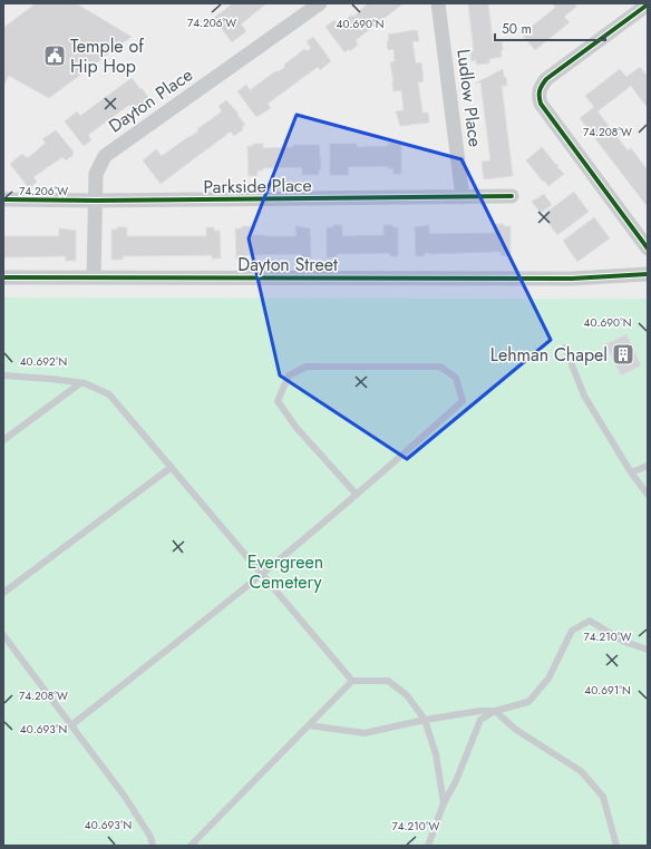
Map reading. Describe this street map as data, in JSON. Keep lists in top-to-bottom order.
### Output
{
  "streets": {
    "street": [
      "Ludlow Place",
      "Dayton Place",
      "Parkside Place",
      "Dayton Street"
    ]
  },
  "crossings": [
    ["Ludlow Place", "Parkside Place"],
    ["Dayton Place", "Parkside Place"],
    ["Dayton Place", "Dayton Street"]
  ],
  "parks": ["Evergreen Cemetery"],
  "places": {
    "public building": ["Temple of Hip Hop"],
    "building": ["Lehman Chapel"]
  },
  "scale_bar": "50 m",
  "coordinates": [
    "74.206°W",
    "40.690°N",
    "74.208°W",
    "40.692°N",
    "74.210°W",
    "40.691°N",
    "40.693°N"
  ]
}
